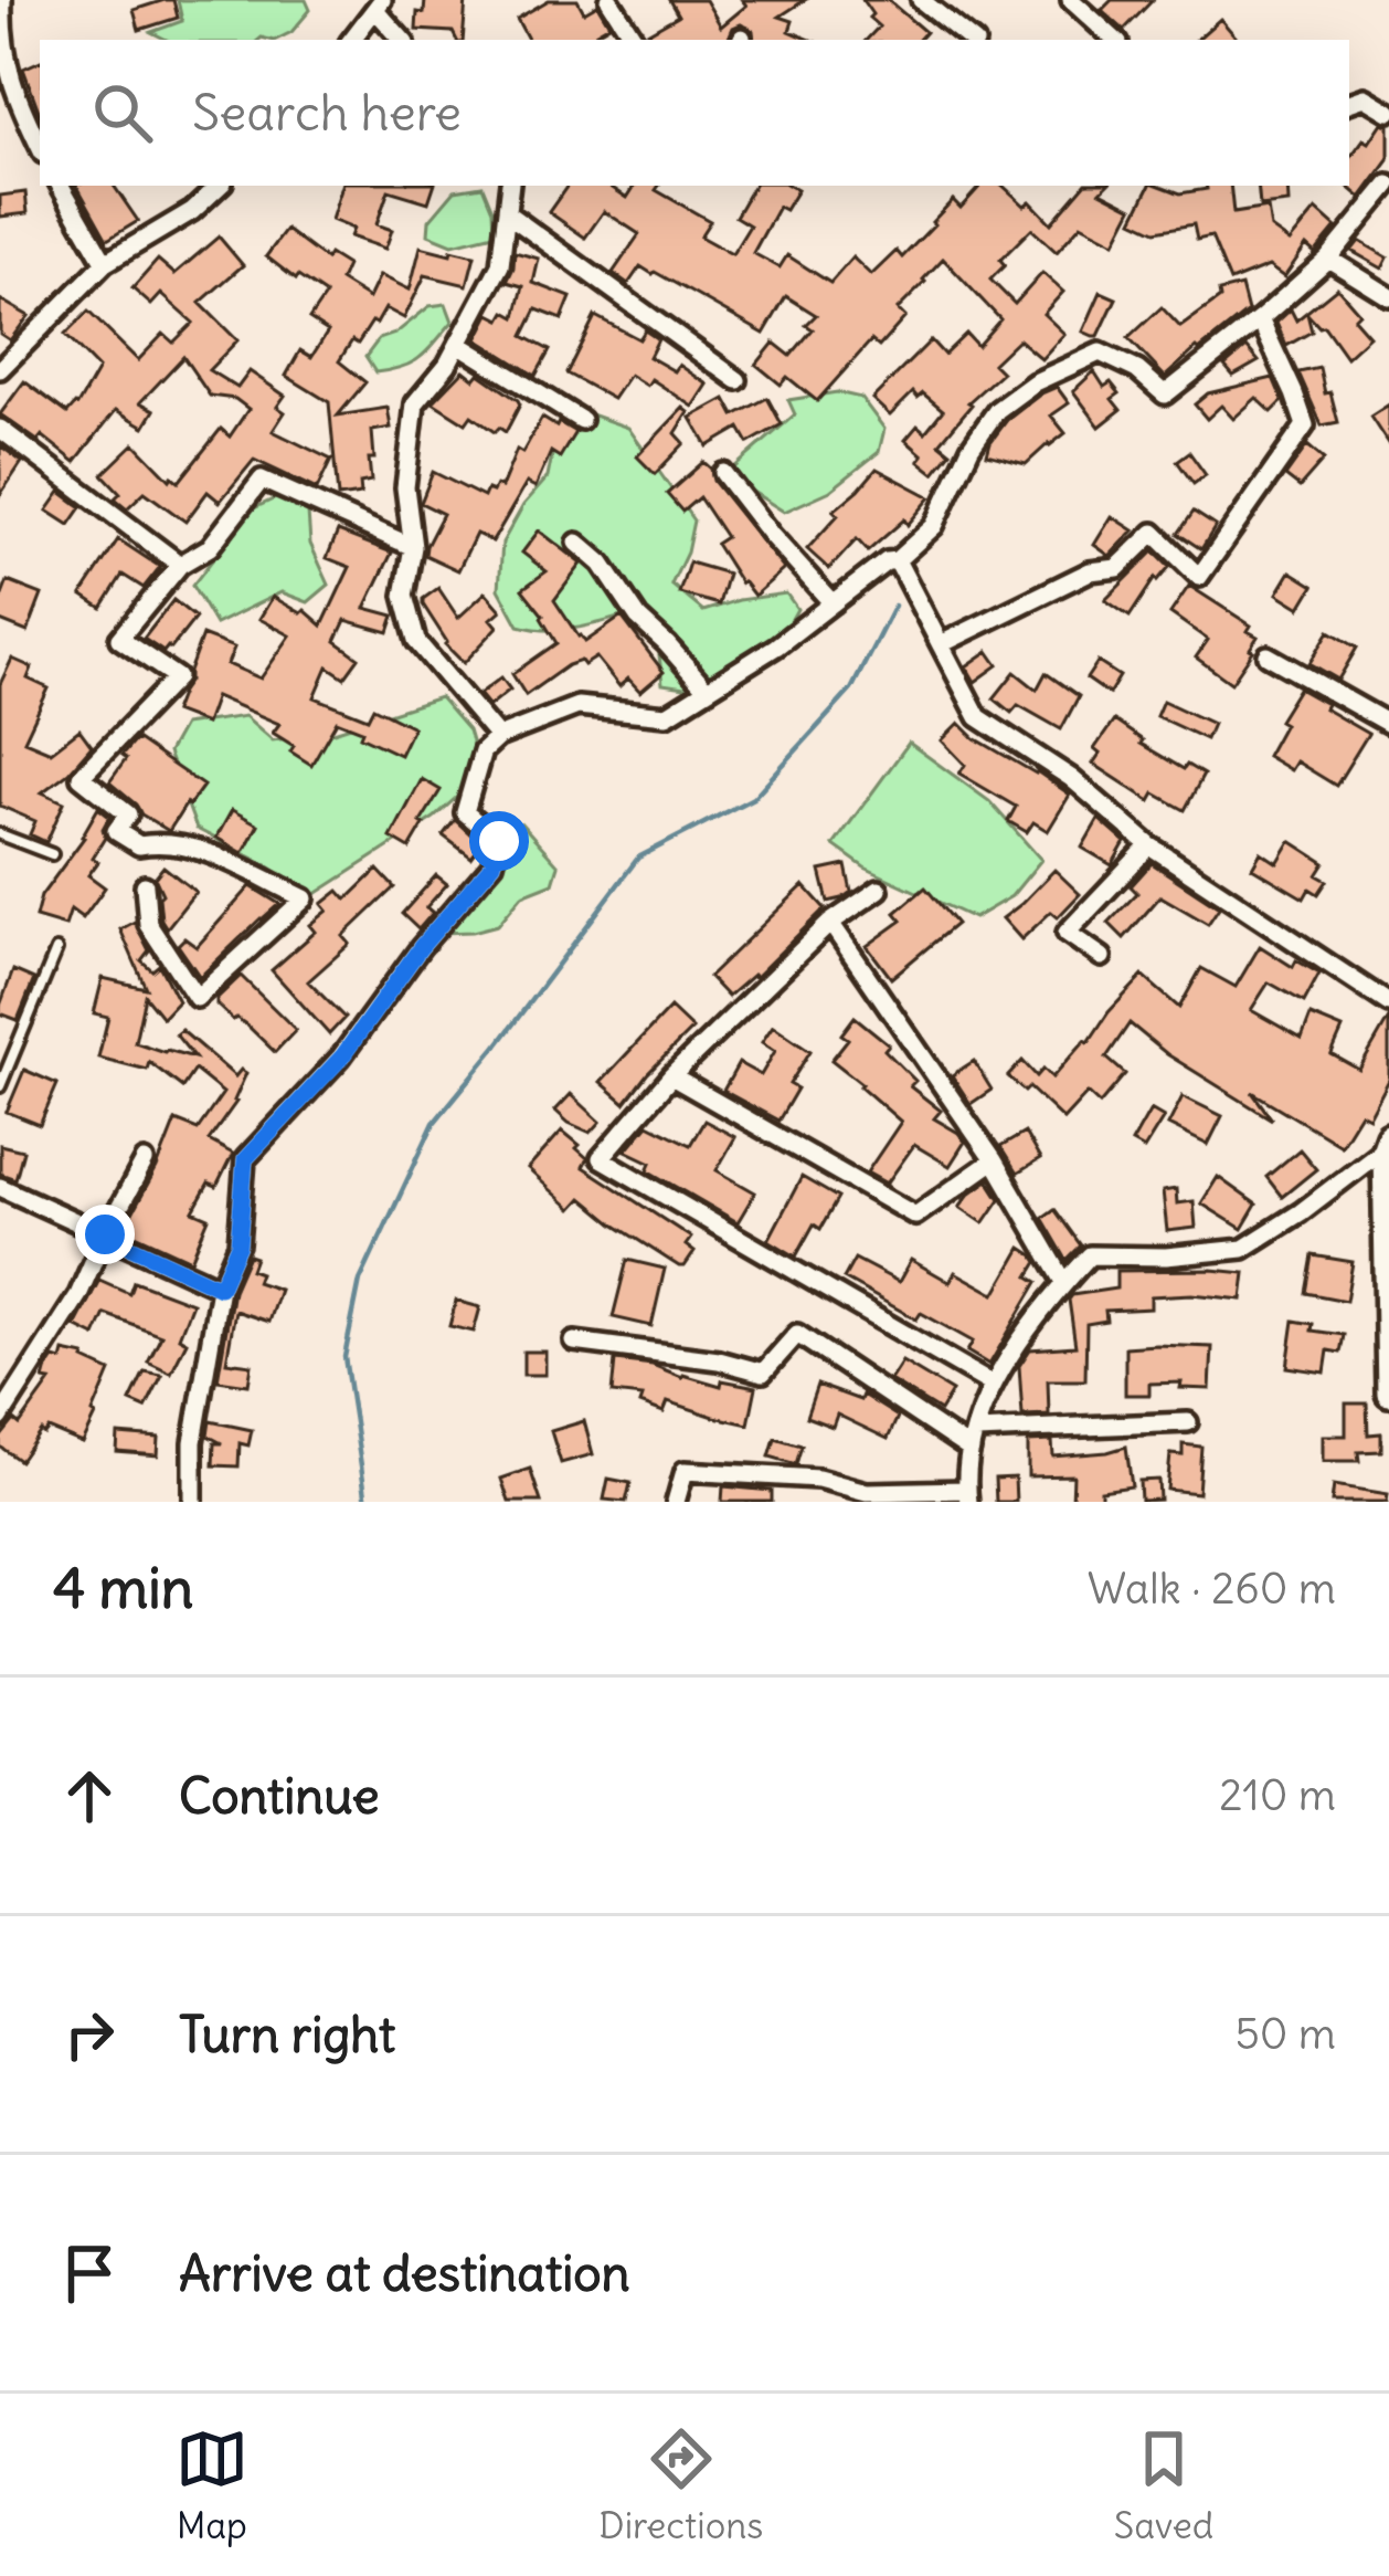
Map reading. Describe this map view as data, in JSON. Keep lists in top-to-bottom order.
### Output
{
  "page": {
    "search": "Search here",
    "heading": ["4 min", "Walk · 260 m"],
    "list": [
      ["Continue", "210 m"],
      ["Turn right", "50 m"],
      "Arrive at destination"
    ],
    "nav": ["Map", "Directions", "Saved"]
  }
}
